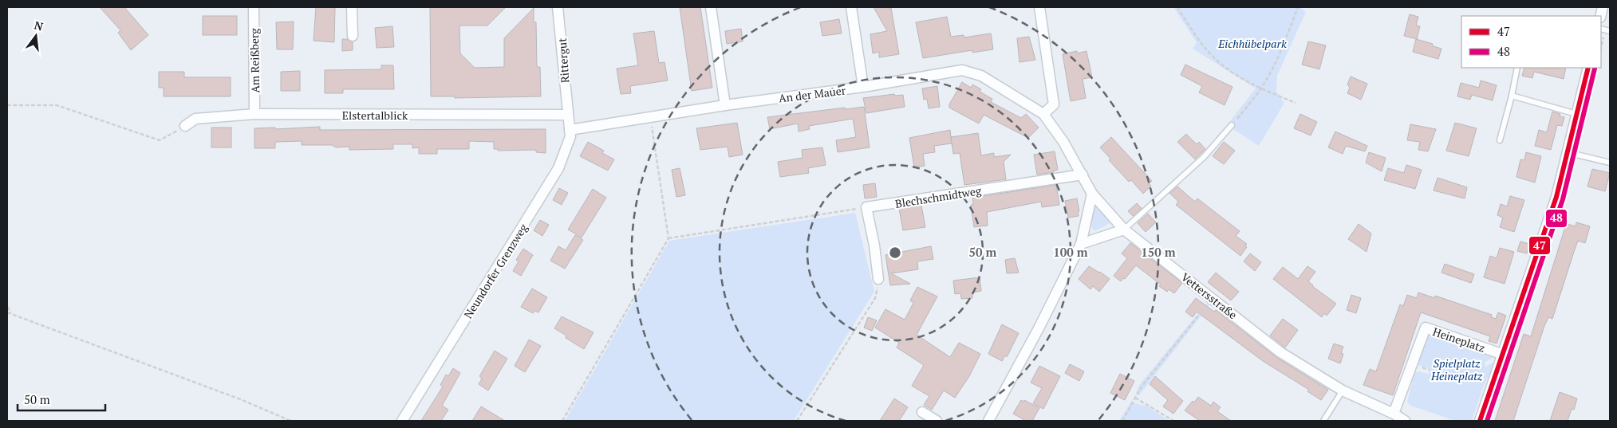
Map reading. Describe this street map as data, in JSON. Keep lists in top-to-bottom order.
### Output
{
  "streets": {
    "street": [
      "Am Reißberg",
      "Rittergut",
      "An der Mauer",
      "Elstertalblick",
      "Blechschmidtweg",
      "Neundorfer Grenzweg",
      "Vettersstraße",
      "Heineplatz"
    ]
  },
  "crossings": [
    ["Am Reißberg", "Elstertalblick"],
    ["Rittergut", "Elstertalblick"],
    ["Rittergut", "Neundorfer Grenzweg"],
    ["An der Mauer", "Neundorfer Grenzweg"],
    ["An der Mauer", "Vettersstraße"],
    ["Elstertalblick", "Neundorfer Grenzweg"],
    ["Blechschmidtweg", "Vettersstraße"],
    ["Vettersstraße", "Heineplatz"]
  ],
  "parks": ["Eichhübelpark", "Spielplatz Heineplatz"],
  "lines": ["transit line 47", "transit line 48"],
  "legend": ["47", "48"],
  "scale_bar": "50 m",
  "north": "top",
  "rings": ["50 m", "100 m", "150 m"]
}
